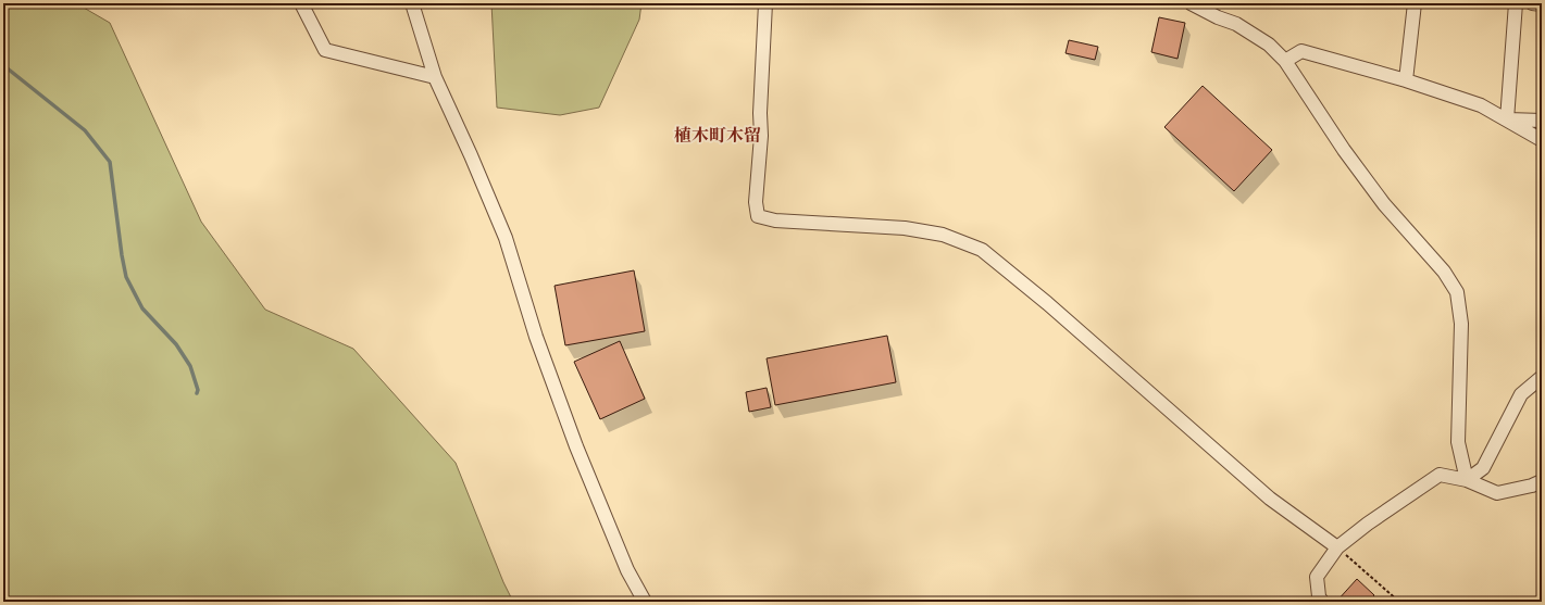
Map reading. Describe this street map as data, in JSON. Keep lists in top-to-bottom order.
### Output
{
  "districts": ["植木町木留"]
}
